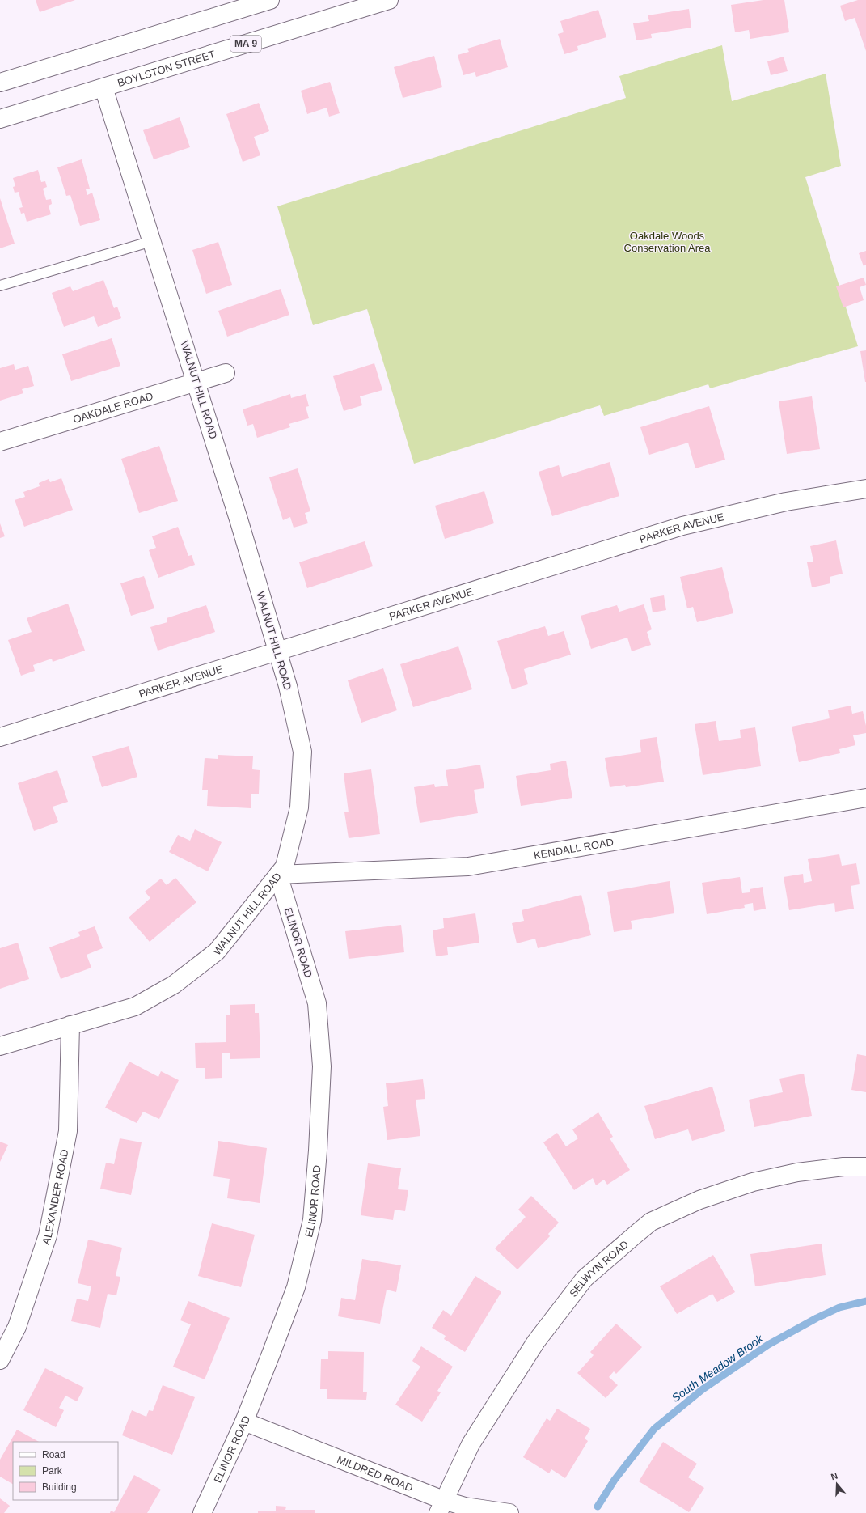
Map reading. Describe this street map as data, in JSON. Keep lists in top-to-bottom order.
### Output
{
  "streets": {
    "main road": [
      "MA 9",
      "BOYLSTON STREET",
      "WALNUT HILL ROAD",
      "OAKDALE ROAD",
      "PARKER AVENUE",
      "KENDALL ROAD",
      "ELINOR ROAD",
      "ALEXANDER ROAD",
      "SELWYN ROAD",
      "MILDRED ROAD"
    ]
  },
  "crossings": [
    ["BOYLSTON STREET", "WALNUT HILL ROAD"],
    ["WALNUT HILL ROAD", "OAKDALE ROAD"],
    ["WALNUT HILL ROAD", "PARKER AVENUE"],
    ["WALNUT HILL ROAD", "KENDALL ROAD"],
    ["WALNUT HILL ROAD", "ELINOR ROAD"],
    ["WALNUT HILL ROAD", "ALEXANDER ROAD"],
    ["KENDALL ROAD", "ELINOR ROAD"],
    ["ELINOR ROAD", "MILDRED ROAD"],
    ["SELWYN ROAD", "MILDRED ROAD"]
  ],
  "water": ["South Meadow Brook"],
  "parks": ["Oakdale Woods Conservation Area"],
  "legend": ["Road", "Park", "Building"],
  "north": "top"
}
